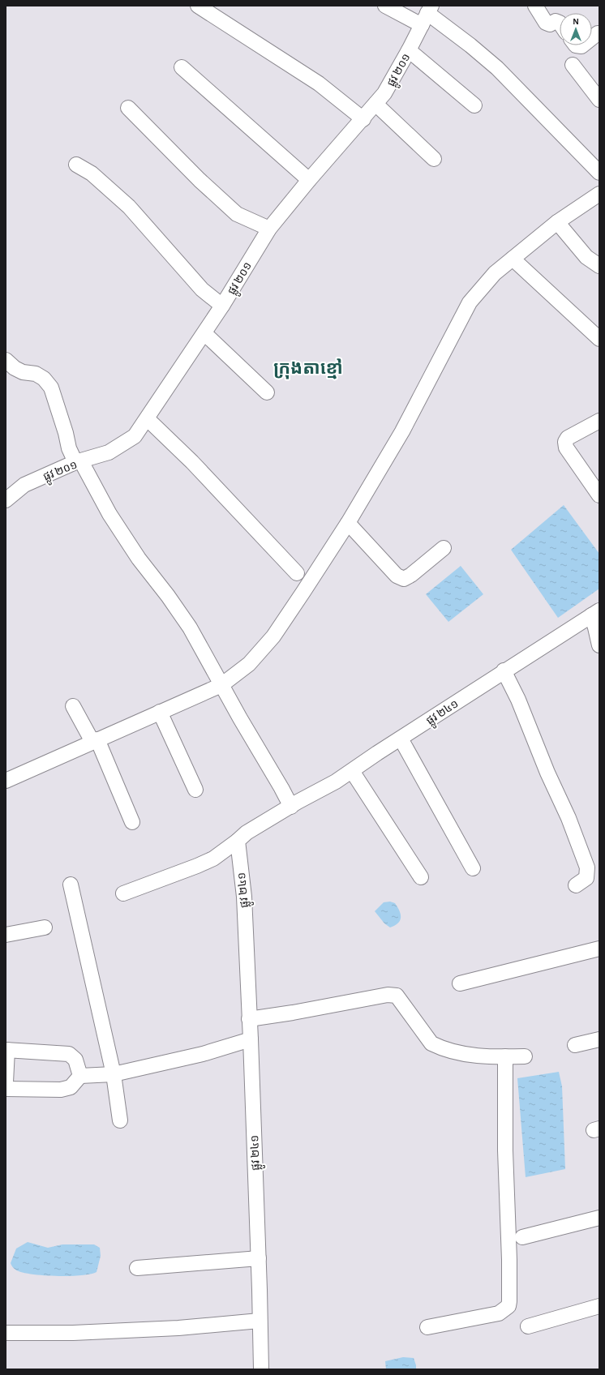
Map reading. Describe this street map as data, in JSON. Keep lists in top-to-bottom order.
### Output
{
  "streets": {
    "street": ["ផ្លូវ ២០១", "ផ្លូវ ២៤១"]
  },
  "districts": ["ក្រុងតាខ្មៅ"],
  "north": "top"
}
